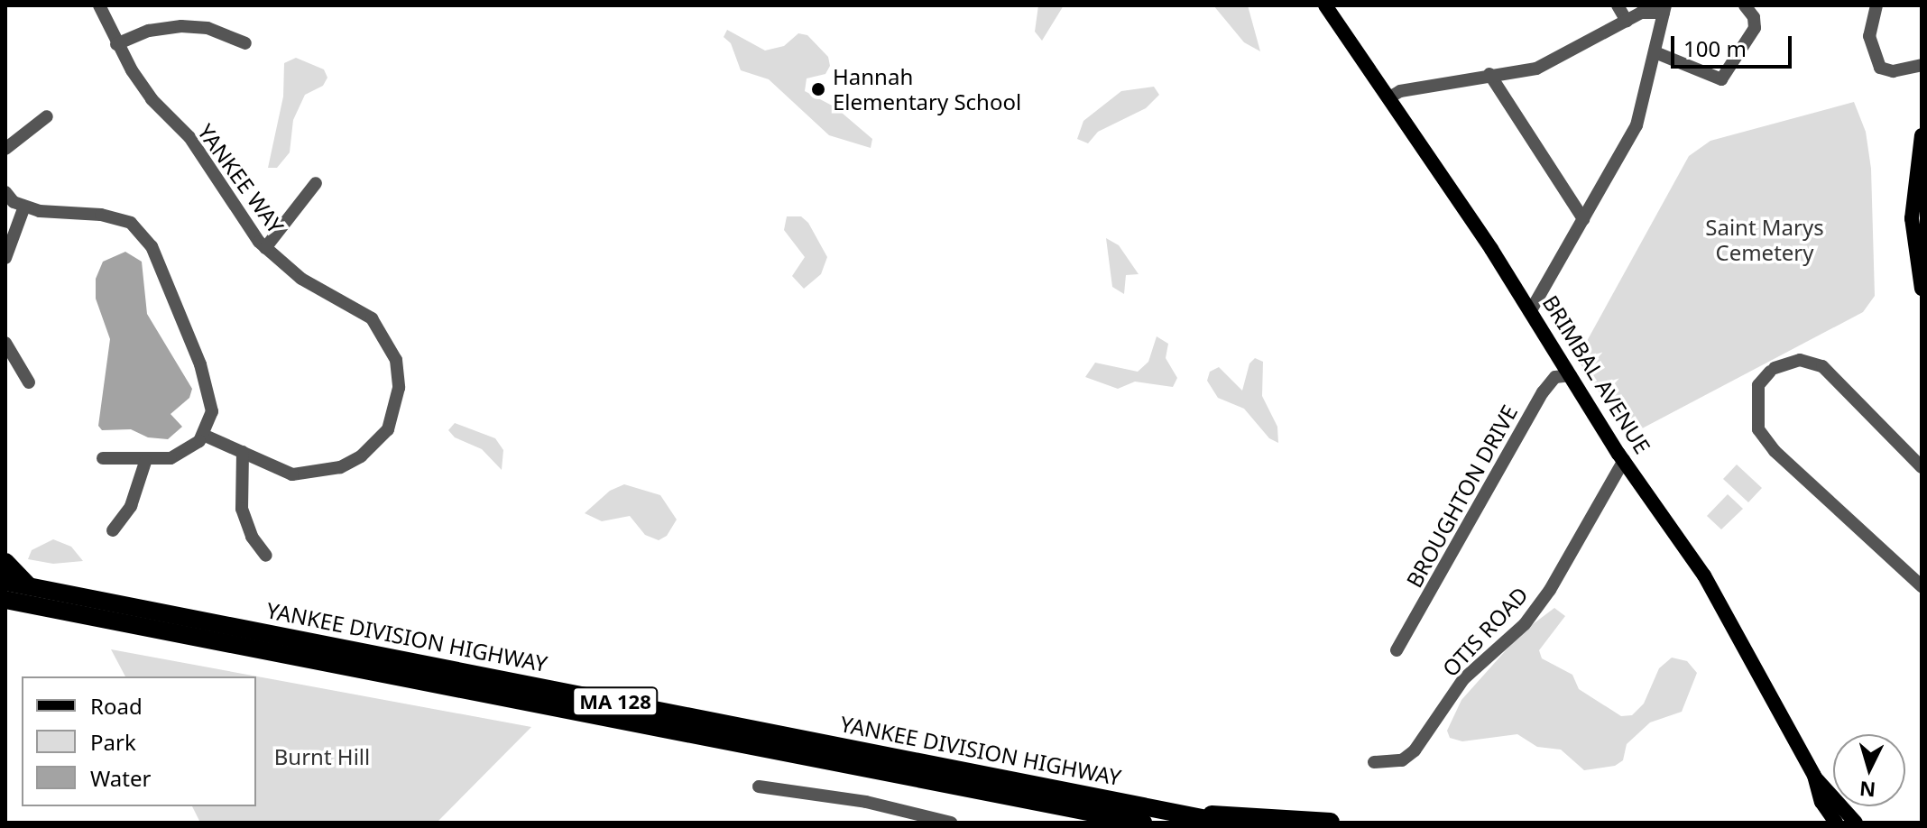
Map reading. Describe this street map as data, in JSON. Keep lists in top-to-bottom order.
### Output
{
  "streets": {
    "highway": ["YANKEE DIVISION HIGHWAY", "MA 128"],
    "main road": ["BRIMBAL AVENUE"],
    "street": ["YANKEE WAY", "BROUGHTON DRIVE", "OTIS ROAD"]
  },
  "crossings": [
    ["BRIMBAL AVENUE", "BROUGHTON DRIVE"],
    ["BRIMBAL AVENUE", "OTIS ROAD"]
  ],
  "parks": ["Saint Marys Cemetery", "Burnt Hill"],
  "places": ["Hannah Elementary School"],
  "legend": ["Road", "Park", "Water"],
  "scale_bar": "100 m",
  "north": "bottom"
}
